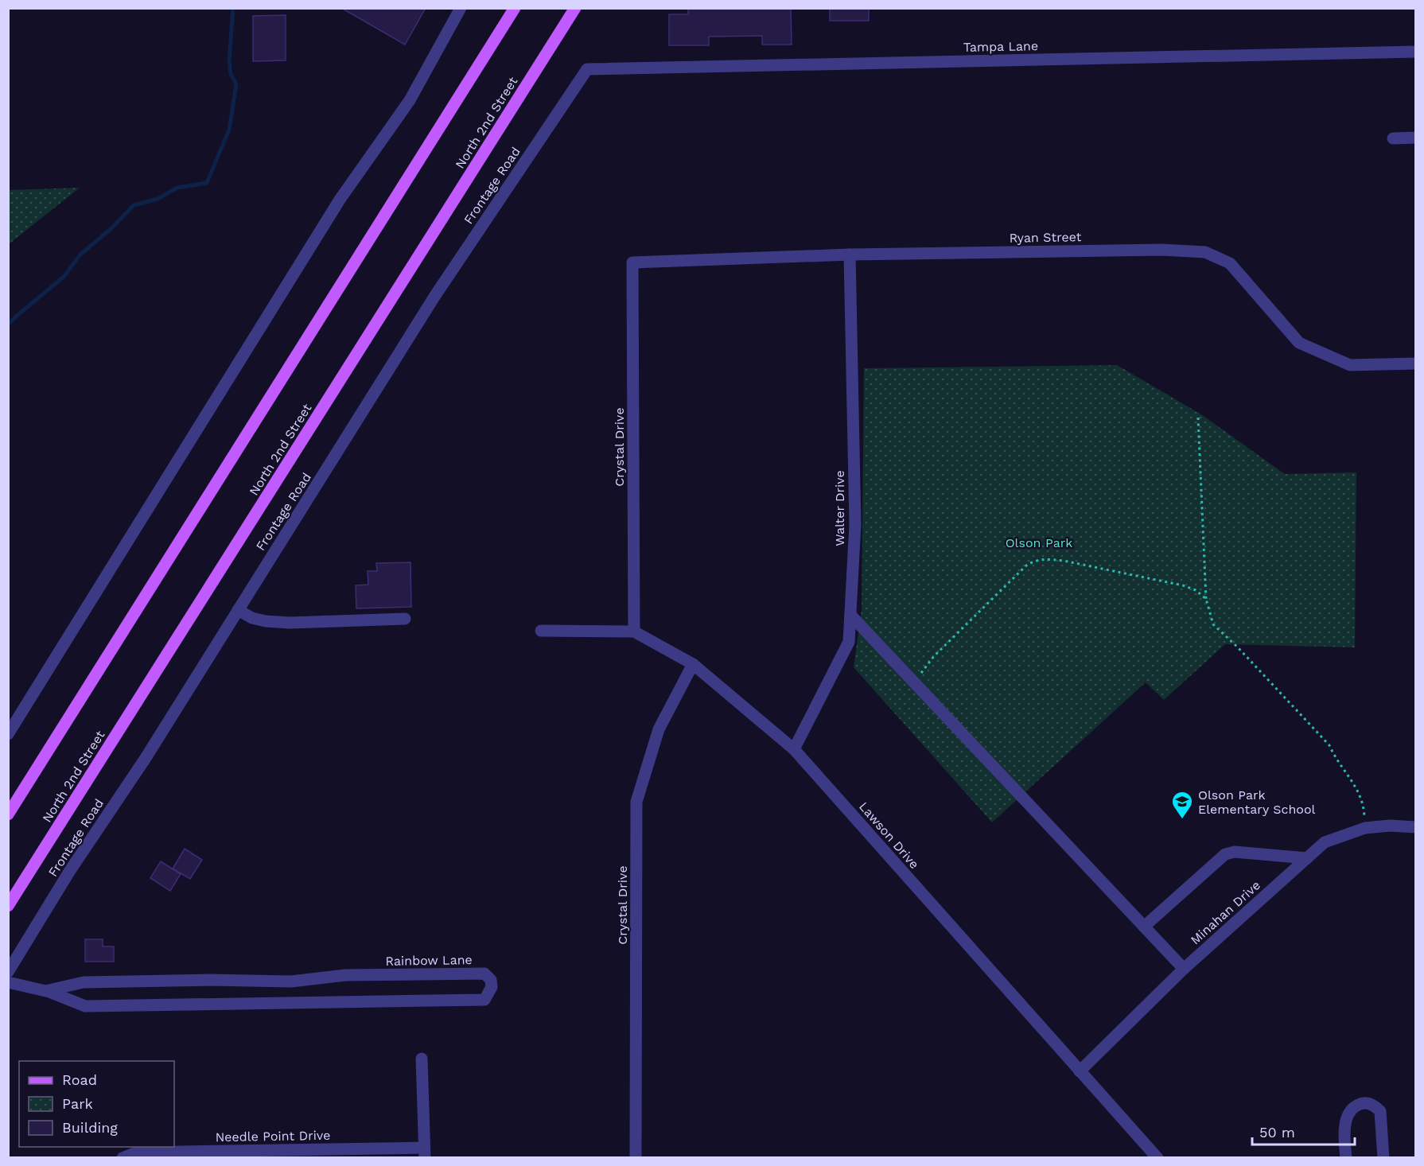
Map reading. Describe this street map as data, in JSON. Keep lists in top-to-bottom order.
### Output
{
  "streets": {
    "main road": ["North 2nd Street"],
    "street": [
      "Tampa Lane",
      "Frontage Road",
      "Ryan Street",
      "Crystal Drive",
      "Walter Drive",
      "Lawson Drive",
      "Minahan Drive",
      "Rainbow Lane",
      "Needle Point Drive"
    ]
  },
  "crossings": [
    ["Tampa Lane", "Frontage Road"],
    ["Ryan Street", "Crystal Drive"],
    ["Ryan Street", "Walter Drive"],
    ["Crystal Drive", "Lawson Drive"],
    ["Walter Drive", "Lawson Drive"],
    ["Lawson Drive", "Minahan Drive"]
  ],
  "parks": ["Olson Park"],
  "places": {
    "school or university": ["Olson Park Elementary School"]
  },
  "legend": ["Road", "Park", "Building"],
  "scale_bar": "50 m"
}
